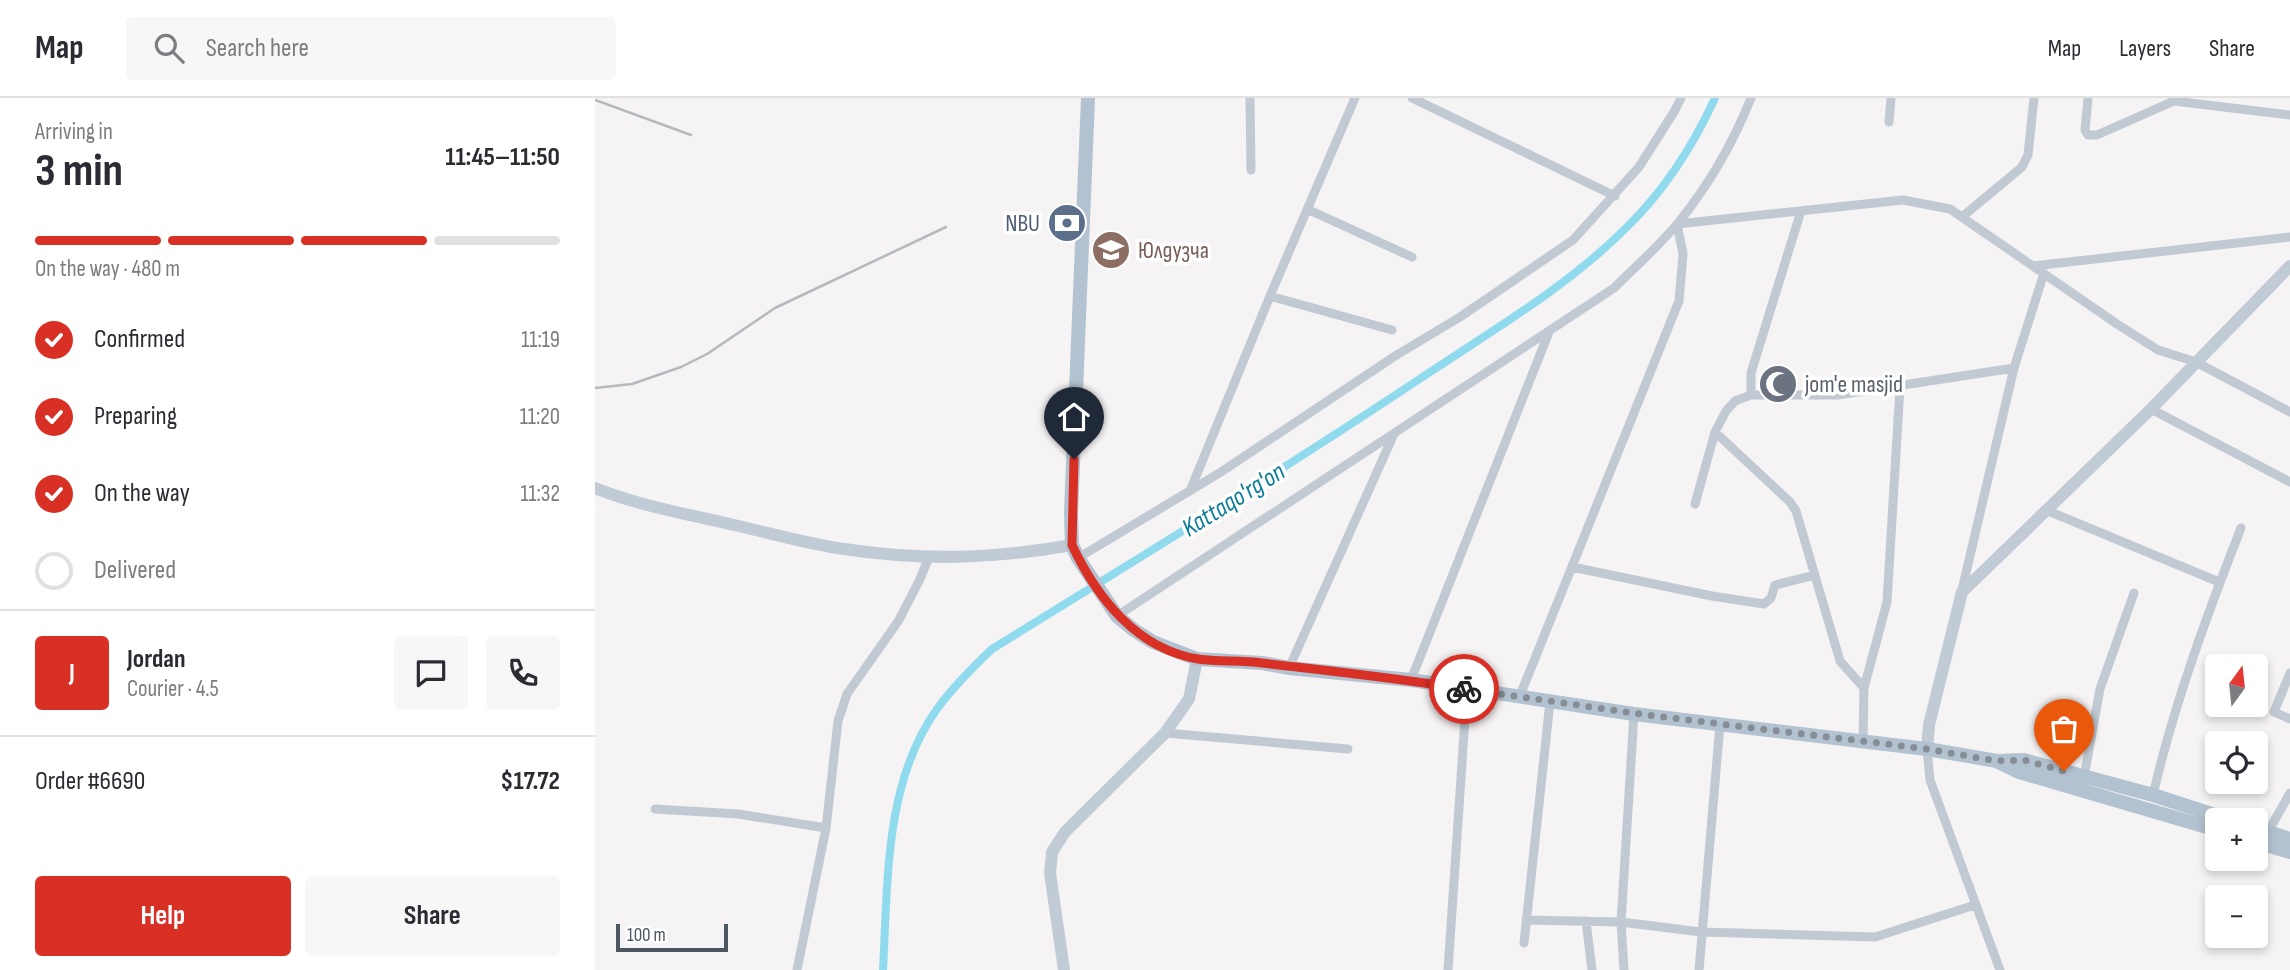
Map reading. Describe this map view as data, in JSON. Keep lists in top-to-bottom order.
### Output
{
  "water": ["Kattaqo'rg'on"],
  "places": {
    "bank": ["NBU"],
    "school or university": ["Юлдузча"],
    "mosque": ["jom'e masjid"]
  },
  "scale_bar": "100 m",
  "north": "top",
  "page": {
    "header": "Map",
    "search": "Search here",
    "nav": ["Map", "Layers", "Share"],
    "heading": ["3 min", "Arriving in", "11:45–11:50"],
    "panel": [
      "Jordan",
      "Courier · 4.5",
      "Order #6690",
      "$17.72"
    ],
    "bar": "On the way · 480 m",
    "list": [
      ["Confirmed", "11:19"],
      ["Preparing", "11:20"],
      ["On the way", "11:32"],
      "Delivered"
    ],
    "round": "J",
    "map_buttons": ["+", "−"],
    "buttons": ["Help", "Share"],
    "scale": "100 m"
  }
}
